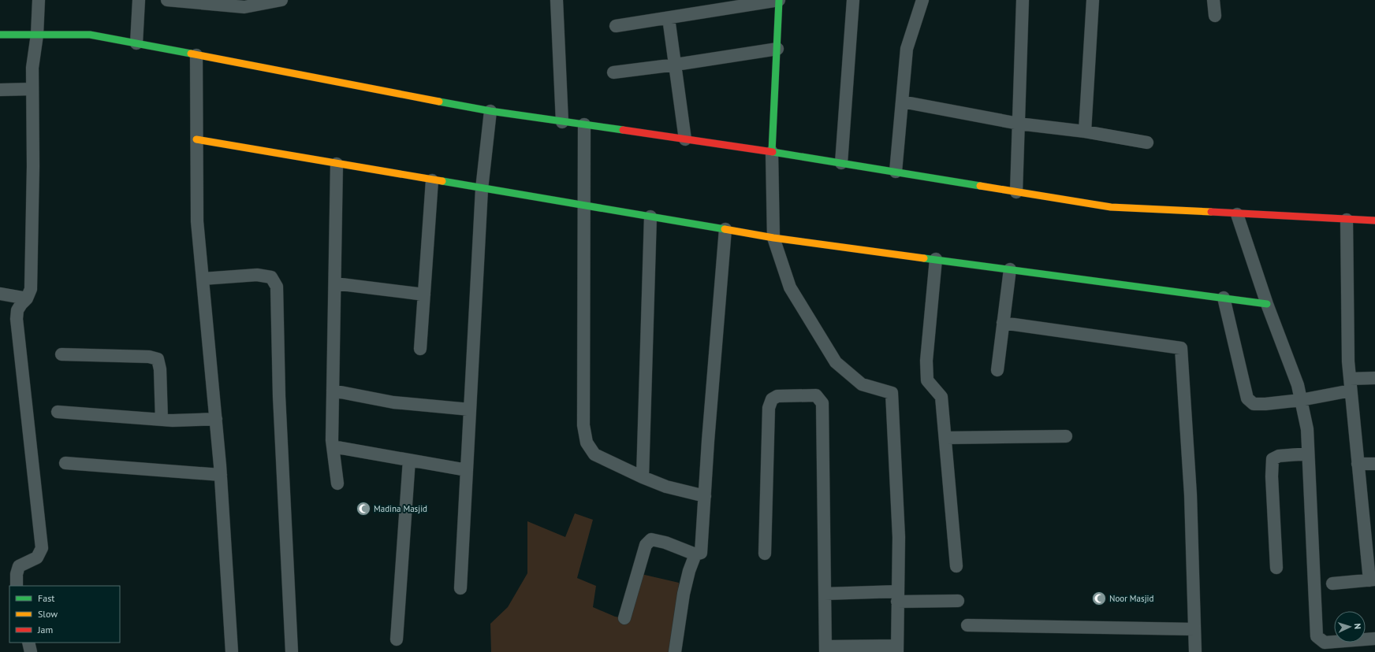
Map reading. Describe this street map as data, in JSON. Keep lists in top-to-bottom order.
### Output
{
  "places": {
    "mosque": ["Madina Masjid", "Noor Masjid"]
  },
  "legend": ["Fast", "Slow", "Jam"],
  "north": "right"
}
